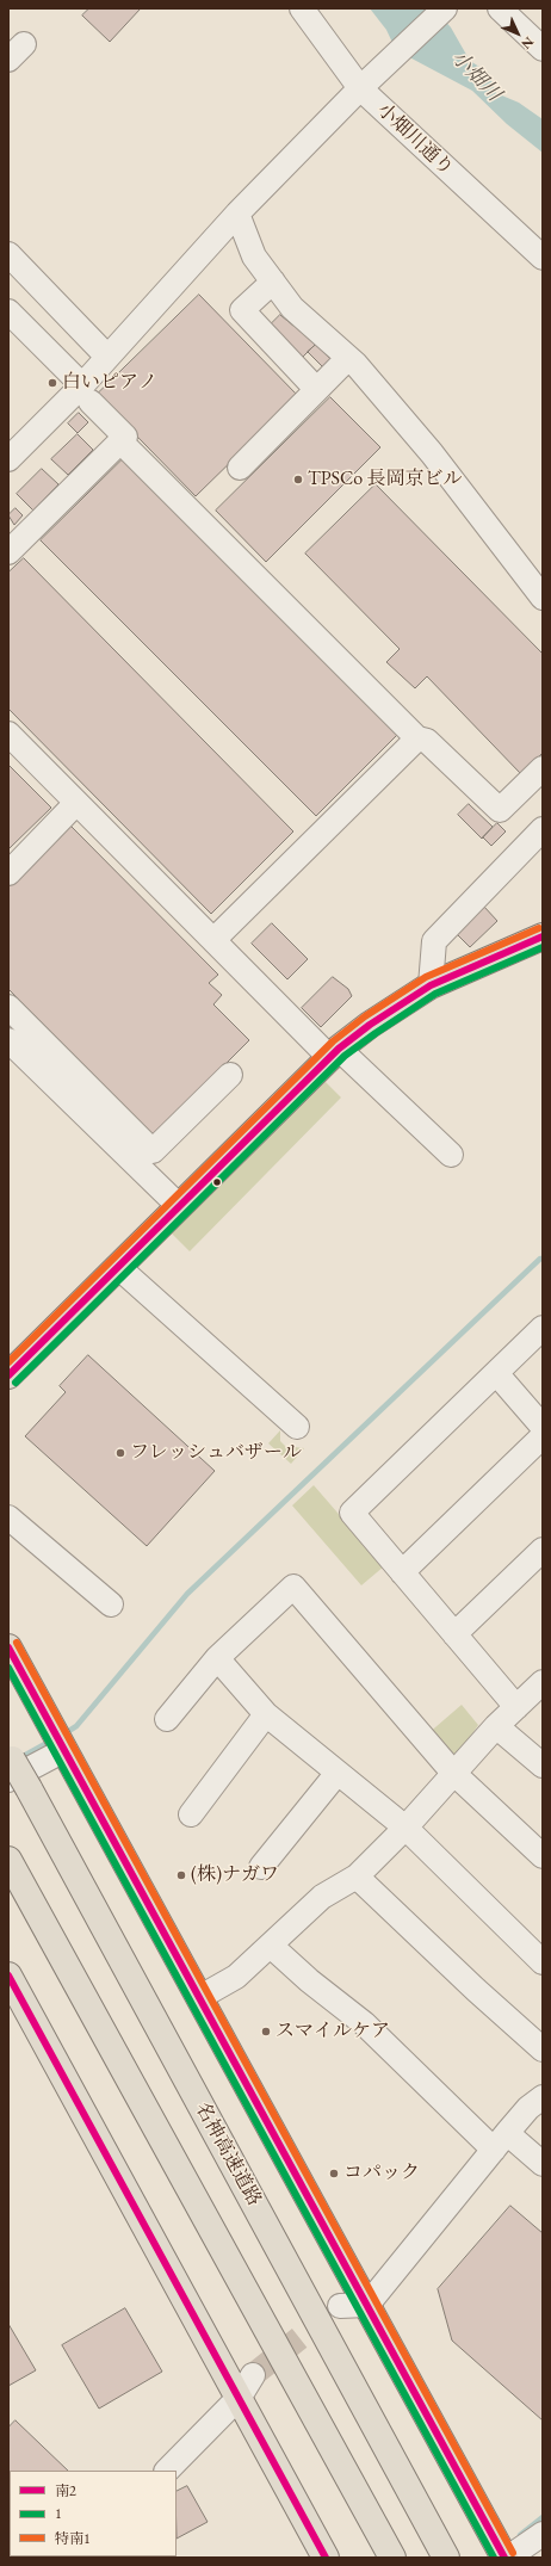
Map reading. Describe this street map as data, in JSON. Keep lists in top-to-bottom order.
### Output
{
  "streets": {
    "main road": ["名神高速道路"],
    "street": ["小畑川通り"]
  },
  "water": ["小畑川"],
  "places": [
    "白いピアノ",
    "TPSCo 長岡京ビル",
    "フレッシュバザール",
    "(株)ナガワ",
    "スマイルケア",
    "コパック"
  ],
  "lines": ["transit line 特南1", "transit line 南2", "transit line 1"],
  "legend": ["南2", "1", "特南1"],
  "north": "bottom right"
}
